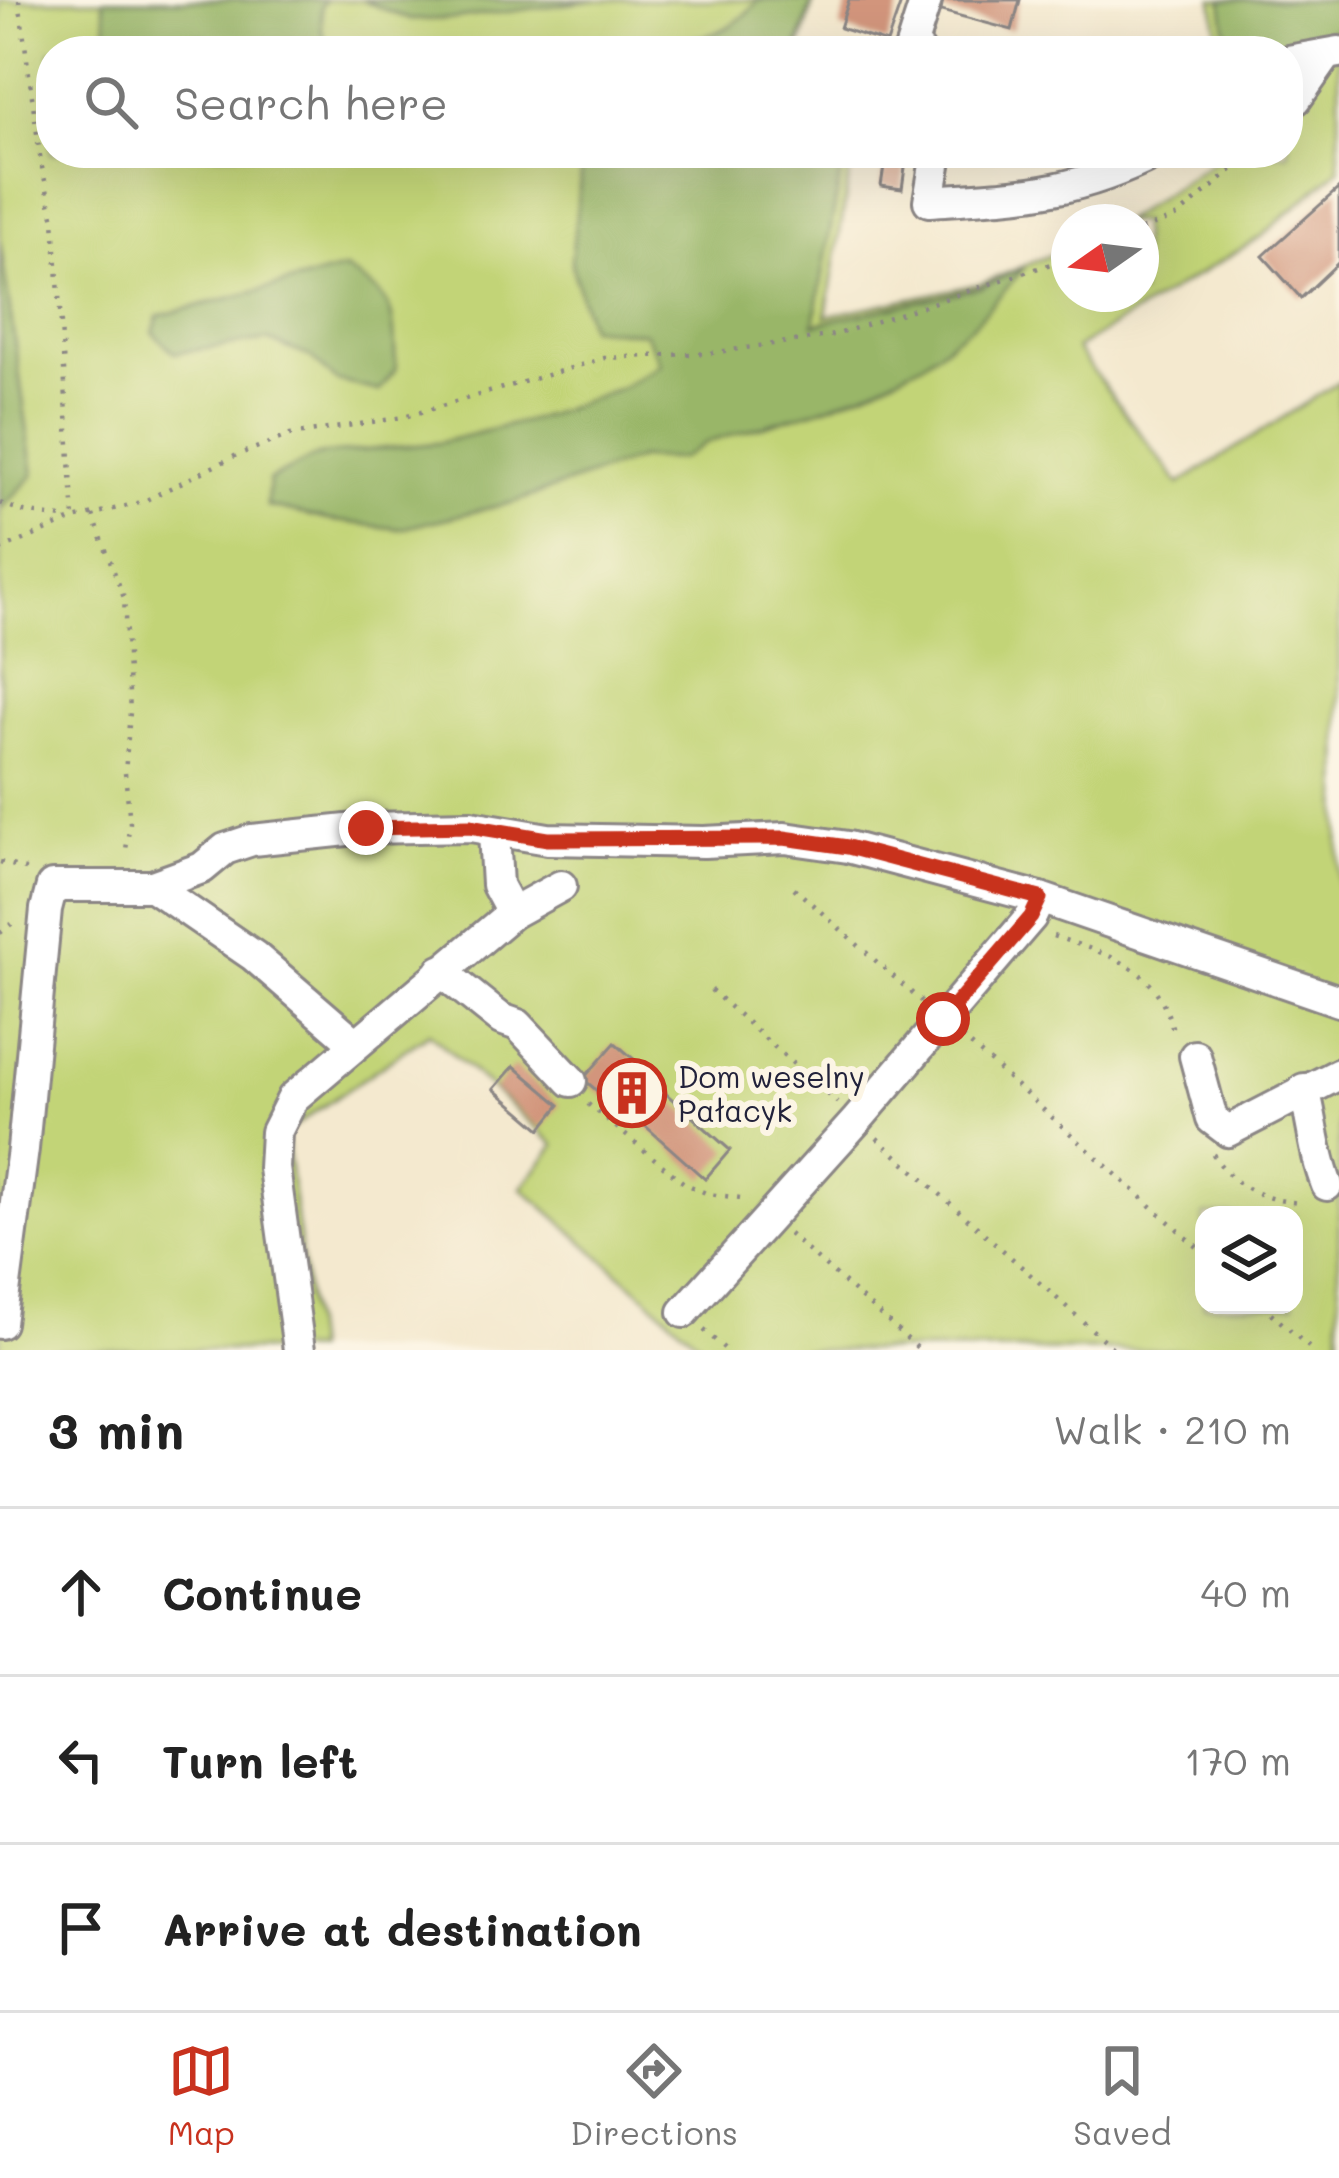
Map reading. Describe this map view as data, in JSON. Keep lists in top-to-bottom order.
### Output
{
  "places": {
    "building": ["Dom weselny Pałacyk"]
  },
  "north": "left",
  "page": {
    "search": "Search here",
    "heading": ["3 min", "Walk · 210 m"],
    "list": [
      ["Continue", "40 m"],
      ["Turn left", "170 m"],
      "Arrive at destination"
    ],
    "nav": ["Map", "Directions", "Saved"]
  }
}
